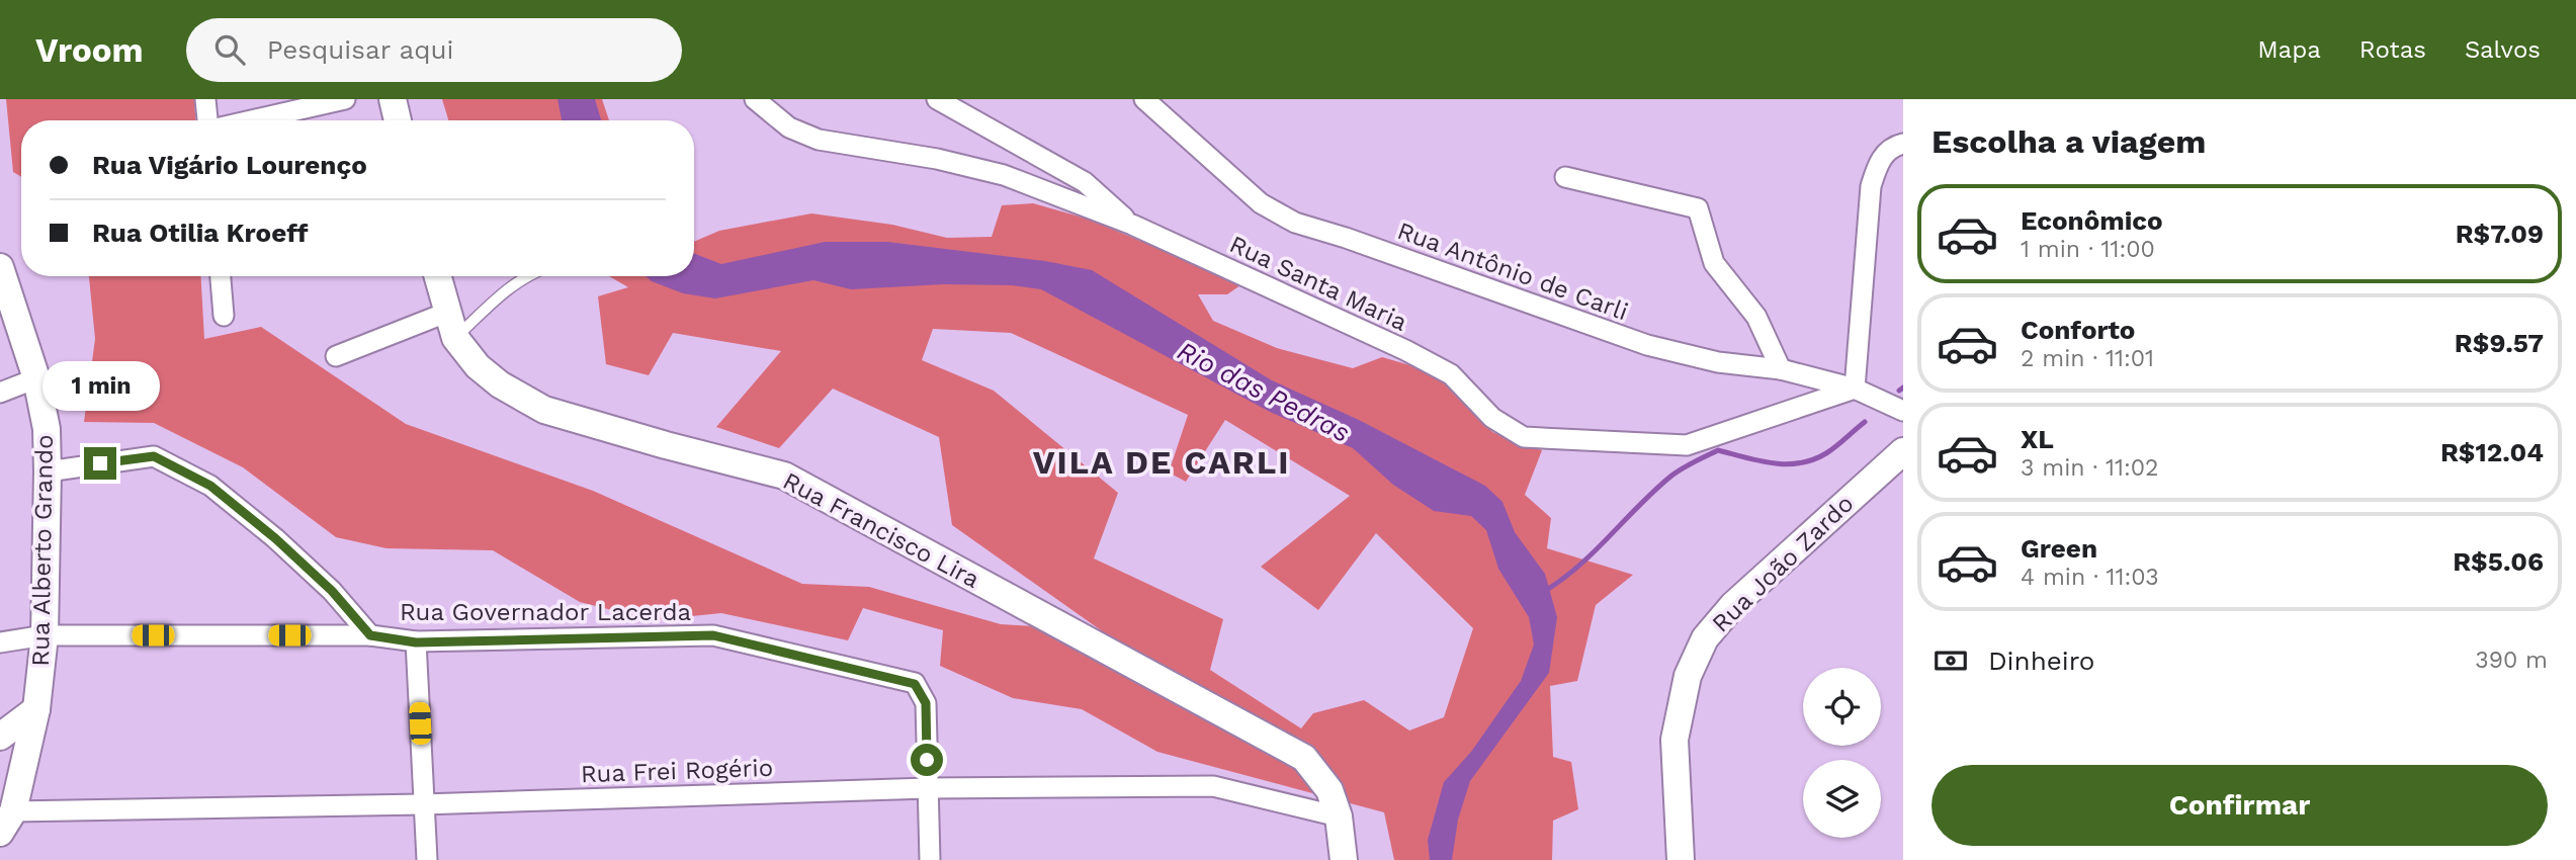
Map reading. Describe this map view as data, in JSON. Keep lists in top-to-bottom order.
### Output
{
  "streets": {
    "street": [
      "Rua Antônio de Carli",
      "Rua Santa Maria",
      "Rua Francisco Lira",
      "Rua Alberto Grando",
      "Rua João Zardo",
      "Rua Governador Lacerda",
      "Rua Frei Rogério"
    ]
  },
  "crossings": [
    ["Rua Antônio de Carli", "Rua Santa Maria"],
    ["Rua Francisco Lira", "Rua Frei Rogério"],
    ["Rua Alberto Grando", "Rua Governador Lacerda"],
    ["Rua Alberto Grando", "Rua Frei Rogério"],
    ["Rua Governador Lacerda", "Rua Frei Rogério"]
  ],
  "districts": ["VILA DE CARLI"],
  "water": ["Rio das Pedras"],
  "page": {
    "header": "Vroom",
    "search": "Pesquisar aqui",
    "nav": ["Mapa", "Rotas", "Salvos"],
    "heading": "Escolha a viagem",
    "banner": ["Rua Vigário Lourenço", "Rua Otilia Kroeff"],
    "list": [
      {
        "name": "Econômico",
        "note": "1 min · 11:00",
        "value": "R$7.09"
      },
      {
        "name": "Conforto",
        "note": "2 min · 11:01",
        "value": "R$9.57"
      },
      {
        "name": "XL",
        "note": "3 min · 11:02",
        "value": "R$12.04"
      },
      {
        "name": "Green",
        "note": "4 min · 11:03",
        "value": "R$5.06"
      }
    ],
    "bubble": "1 min",
    "pay": ["Dinheiro", "390 m"],
    "buttons": "Confirmar"
  }
}
